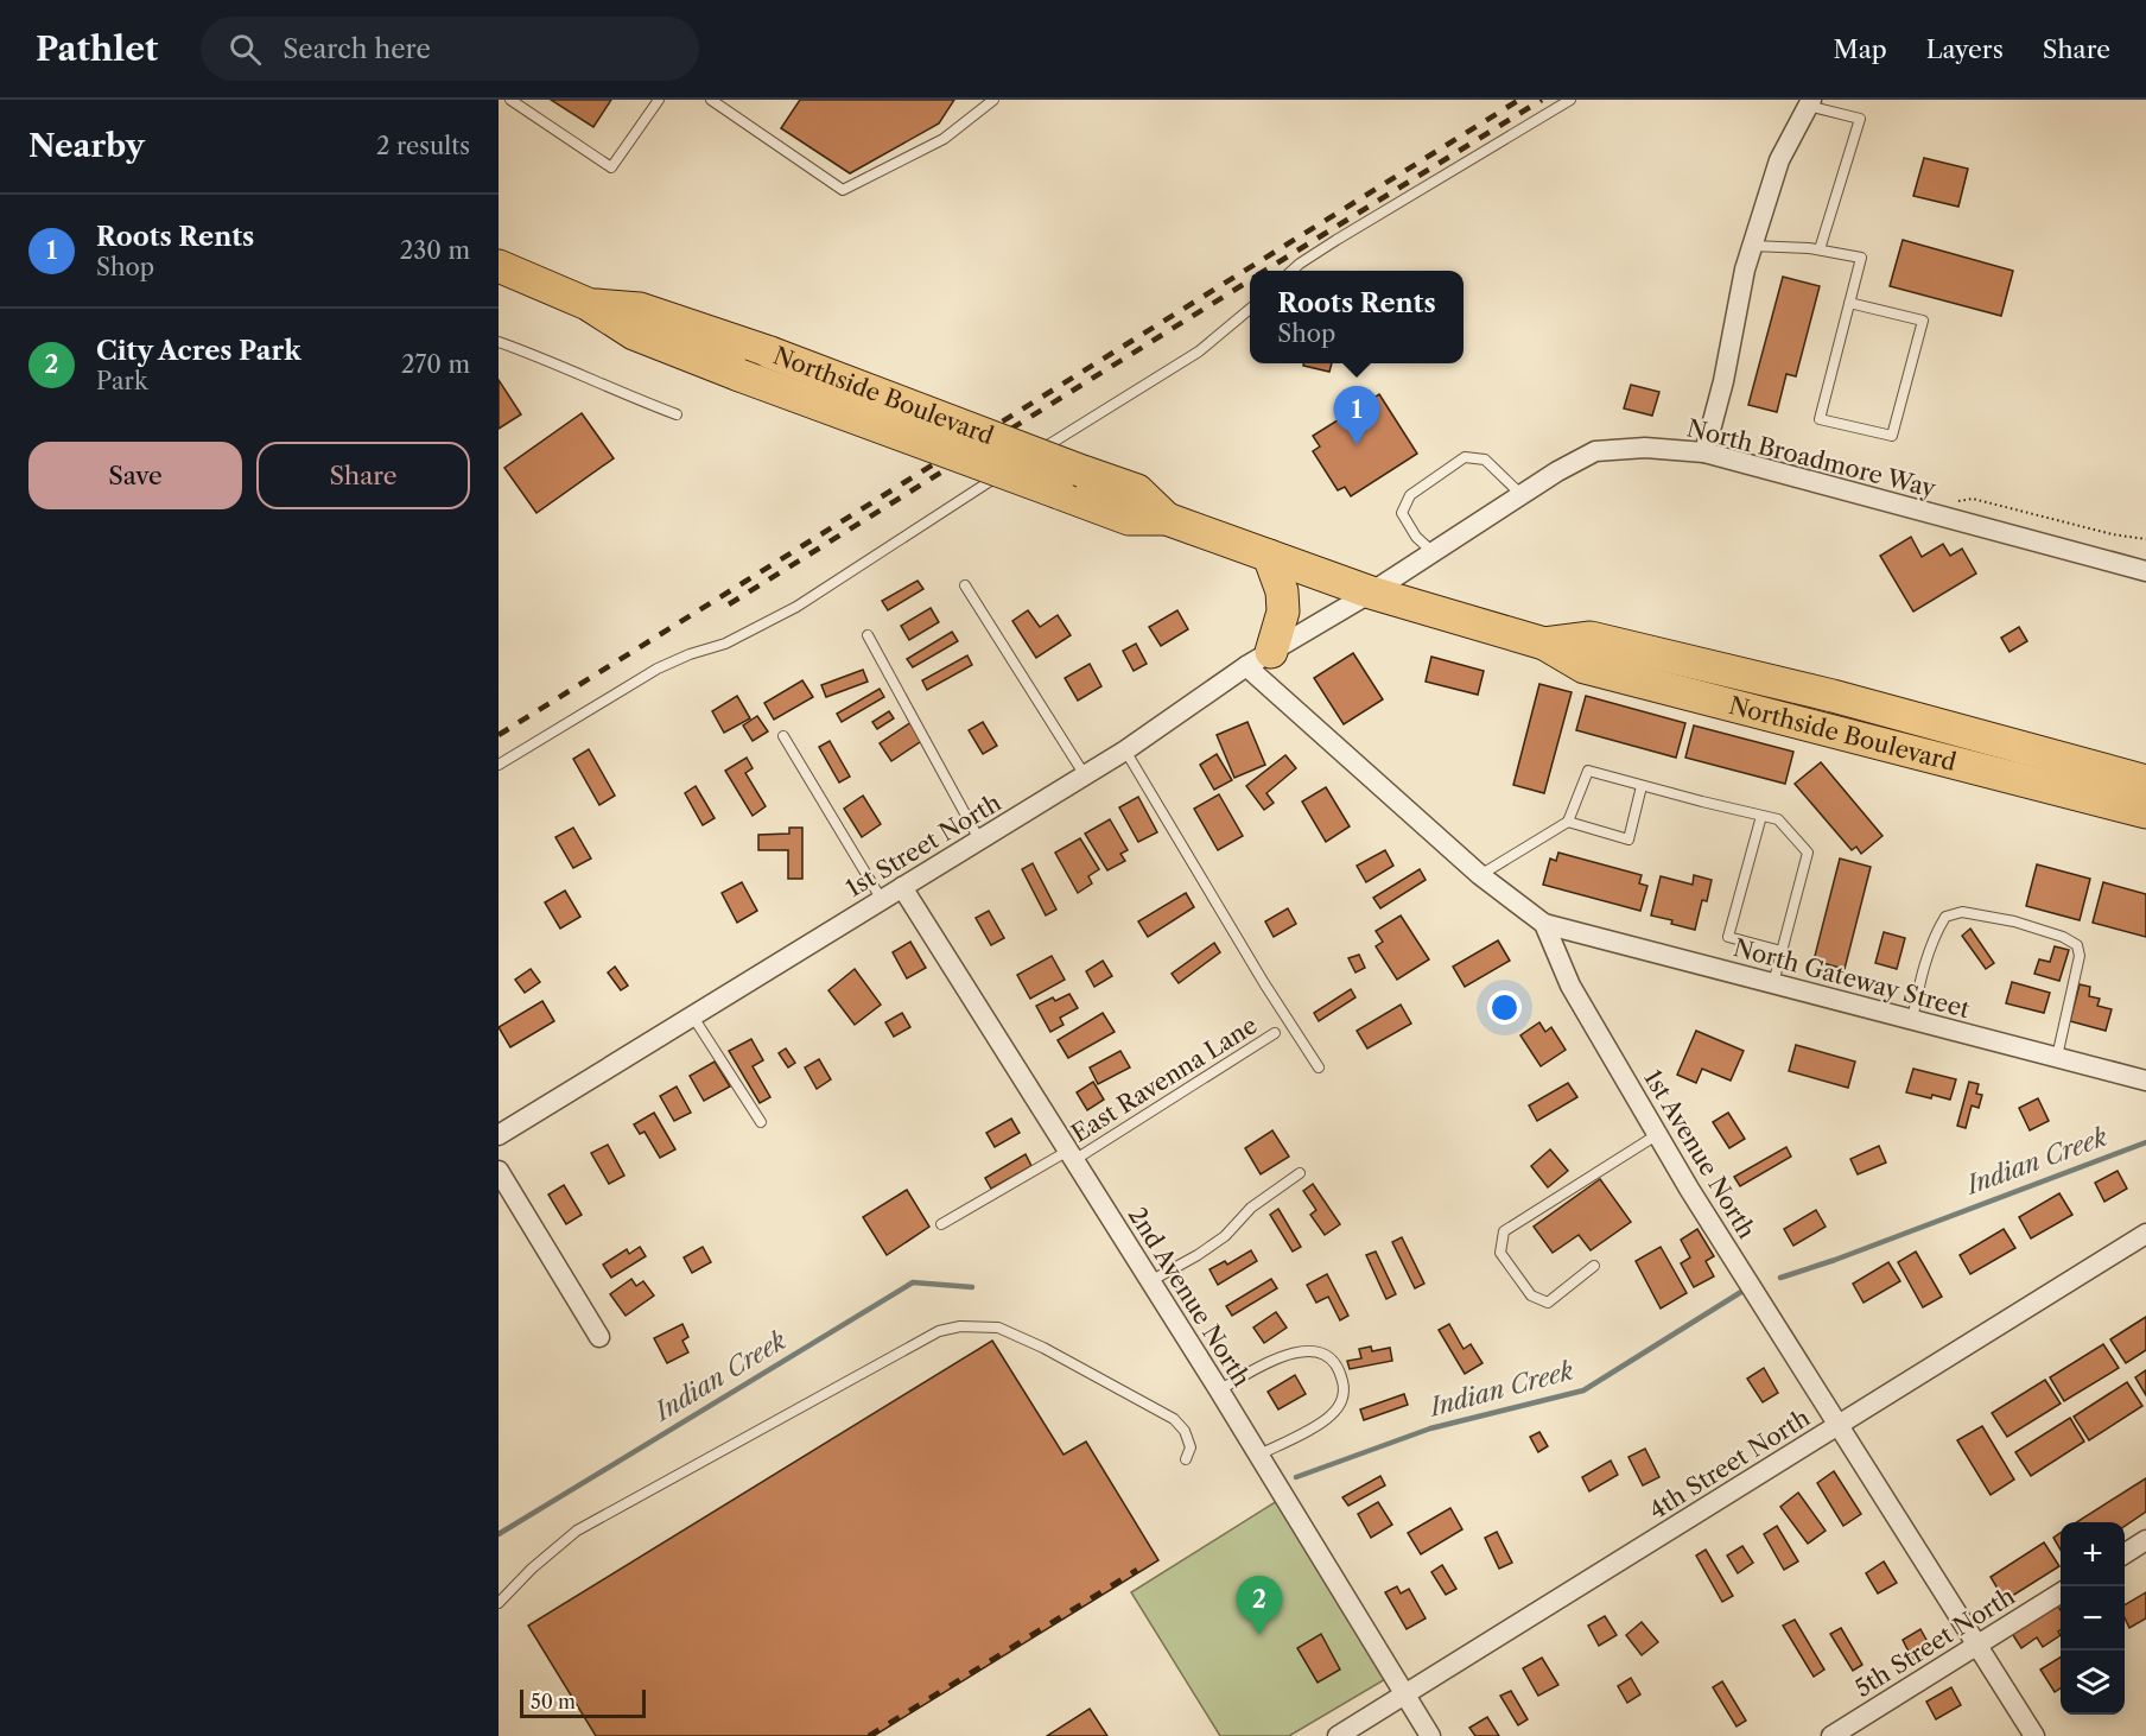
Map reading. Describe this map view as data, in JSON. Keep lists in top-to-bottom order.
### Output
{
  "streets": {
    "main road": ["Northside Boulevard"],
    "street": [
      "North Broadmore Way",
      "1st Street North",
      "North Gateway Street",
      "1st Avenue North",
      "2nd Avenue North",
      "4th Street North",
      "5th Street North"
    ],
    "lane": ["East Ravenna Lane"]
  },
  "crossings": [
    ["Northside Boulevard", "North Broadmore Way"],
    ["Northside Boulevard", "1st Street North"],
    ["North Broadmore Way", "1st Street North"],
    ["1st Street North", "1st Avenue North"],
    ["1st Street North", "2nd Avenue North"],
    ["North Gateway Street", "1st Avenue North"],
    ["East Ravenna Lane", "2nd Avenue North"],
    ["1st Avenue North", "4th Street North"],
    ["1st Avenue North", "5th Street North"],
    ["2nd Avenue North", "4th Street North"]
  ],
  "water": ["Indian Creek"],
  "scale_bar": "50 m",
  "page": {
    "header": "Pathlet",
    "search": "Search here",
    "nav": ["Map", "Layers", "Share"],
    "heading": ["Nearby", "2 results"],
    "list": [
      {
        "mark": "1",
        "name": "Roots Rents",
        "note": "Shop",
        "value": "230 m"
      },
      {
        "mark": "2",
        "name": "City Acres Park",
        "note": "Park",
        "value": "270 m"
      }
    ],
    "popup": ["Roots Rents", "Shop"],
    "pins": ["1", "2"],
    "buttons": ["Save", "Share"],
    "map_buttons": ["+", "−"],
    "scale": "50 m"
  }
}
